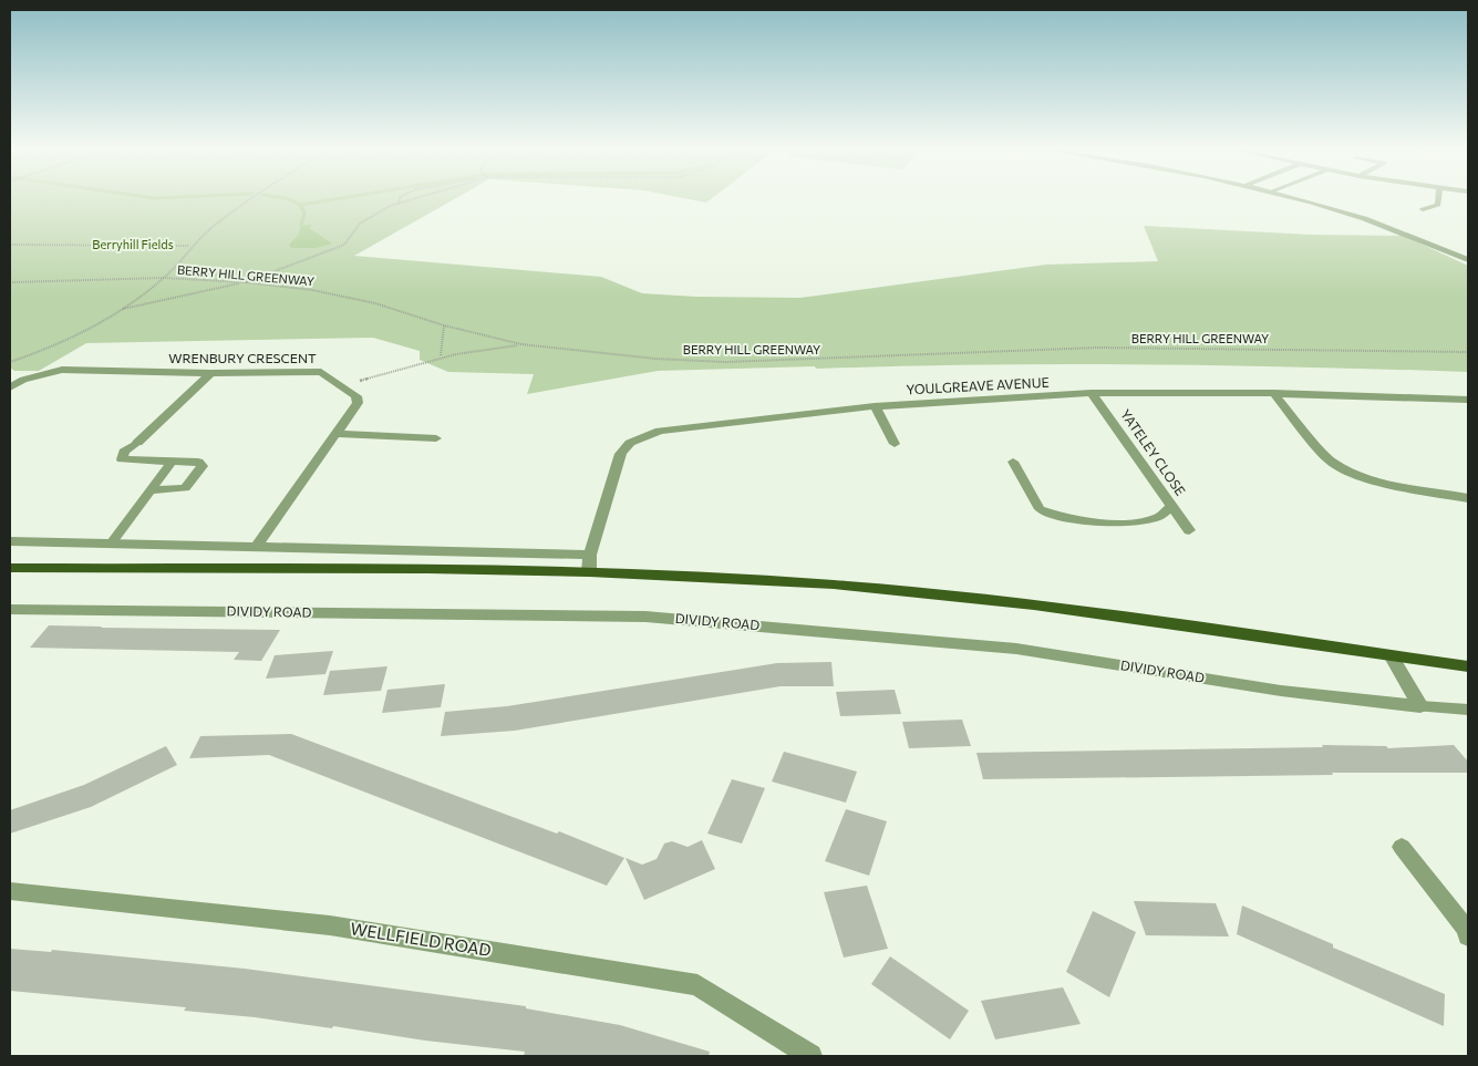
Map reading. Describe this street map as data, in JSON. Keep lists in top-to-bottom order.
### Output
{
  "streets": {
    "street": [
      "WRENBURY CRESCENT",
      "YOULGREAVE AVENUE",
      "YATELEY CLOSE",
      "DIVIDY ROAD",
      "WELLFIELD ROAD"
    ],
    "path": ["BERRY HILL GREENWAY"]
  },
  "crossings": [
    ["YOULGREAVE AVENUE", "YATELEY CLOSE"]
  ],
  "parks": ["Berryhill Fields"]
}
